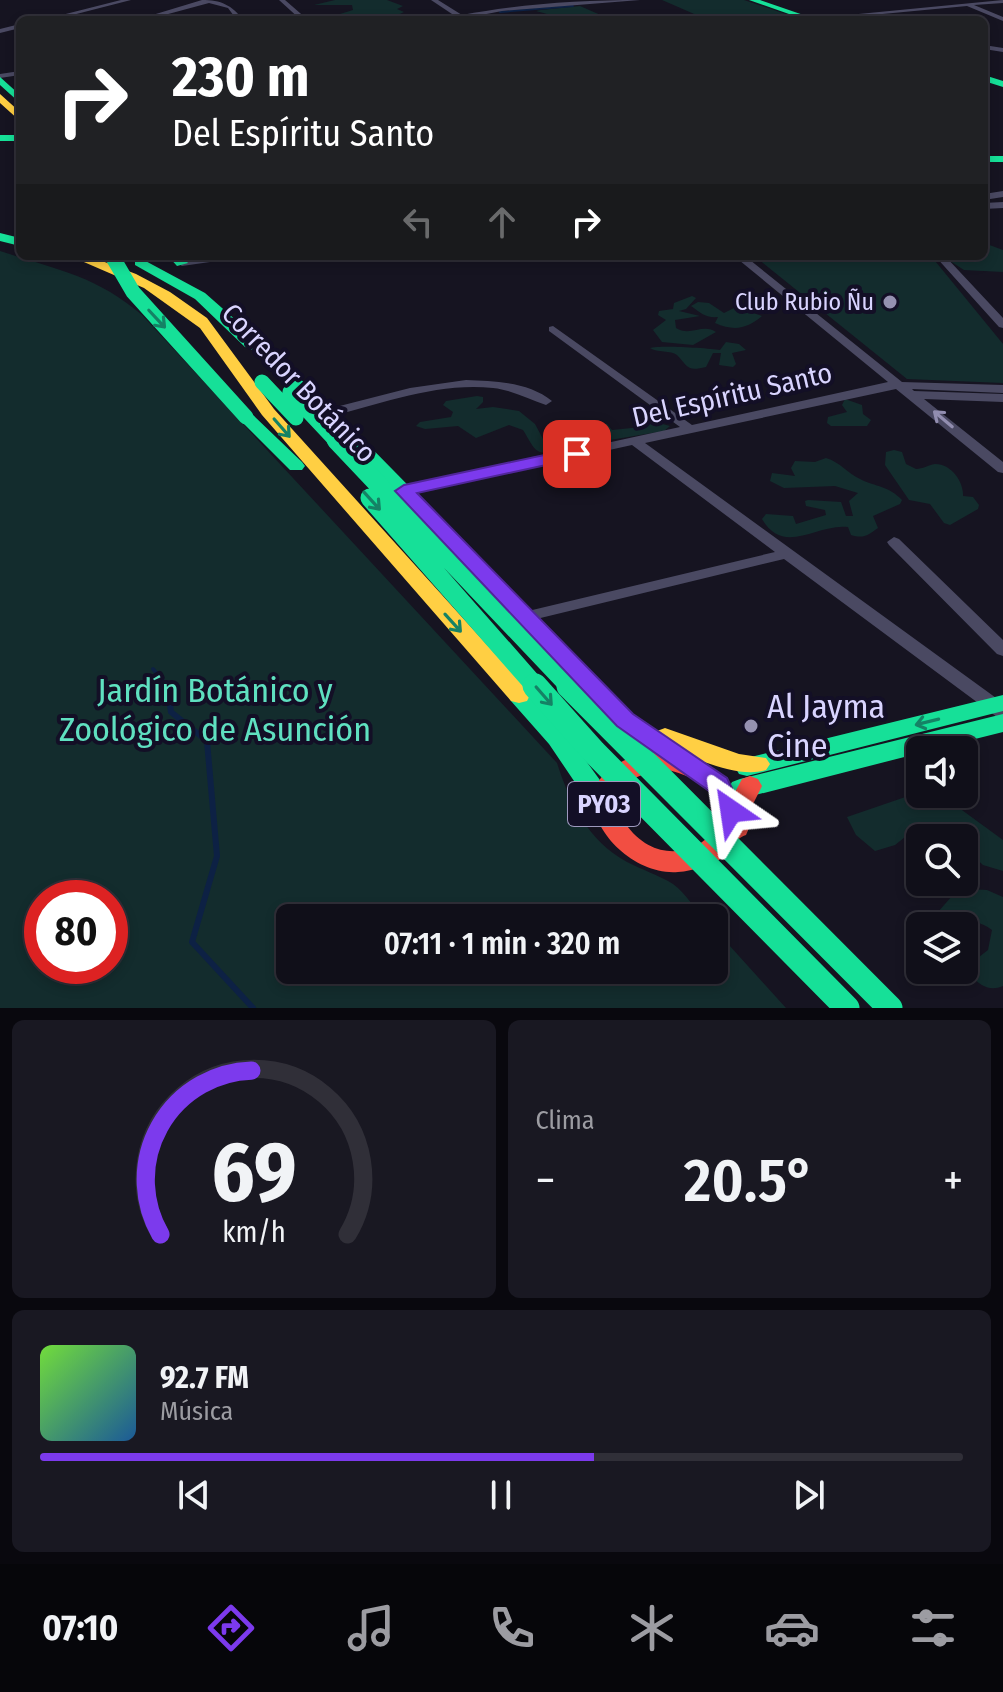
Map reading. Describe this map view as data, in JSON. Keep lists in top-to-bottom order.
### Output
{
  "streets": {
    "main road": ["Corredor Botánico", "PY03"],
    "street": ["Del Espíritu Santo"]
  },
  "crossings": [
    ["Corredor Botánico", "PY03"],
    ["Del Espíritu Santo", "PY03"]
  ],
  "parks": ["Jardín Botánico y Zoológico de Asunción"],
  "places": ["Club Rubio Ñu", "Al Jayma Cine"],
  "page": {
    "turn": ["230 m", "Del Espíritu Santo"],
    "limit": "80",
    "trip": "07:11 · 1 min · 320 m",
    "tile": "Clima",
    "heat": ["−", "20.5°", "+"],
    "song": ["92.7 FM", "Música"],
    "tabs": "07:10",
    "gauge": ["69", "km/h"]
  }
}
